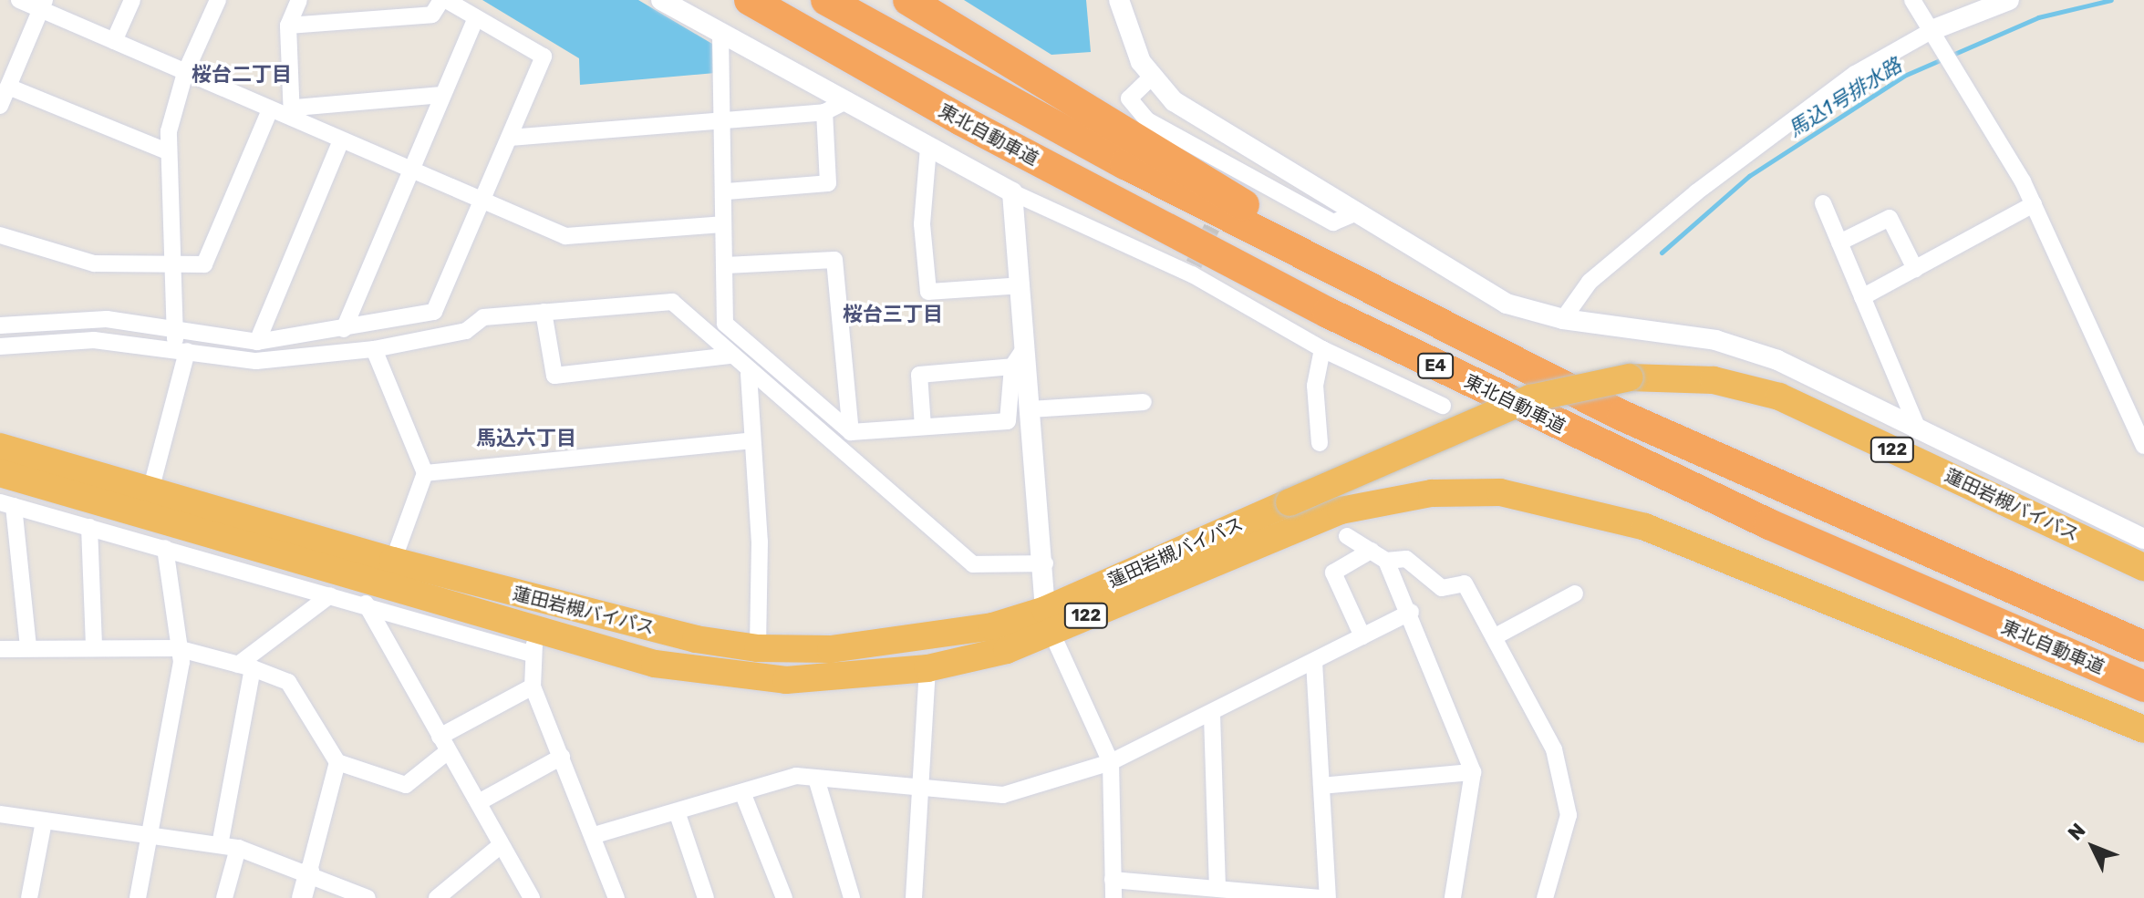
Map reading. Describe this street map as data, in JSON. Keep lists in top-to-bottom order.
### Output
{
  "streets": {
    "highway": [
      "東北自動車道",
      "E4",
      "122",
      "蓮田岩槻バイパス"
    ]
  },
  "districts": ["桜台二丁目", "桜台三丁目", "馬込六丁目"],
  "water": ["馬込1号排水路"],
  "north": "top left"
}
